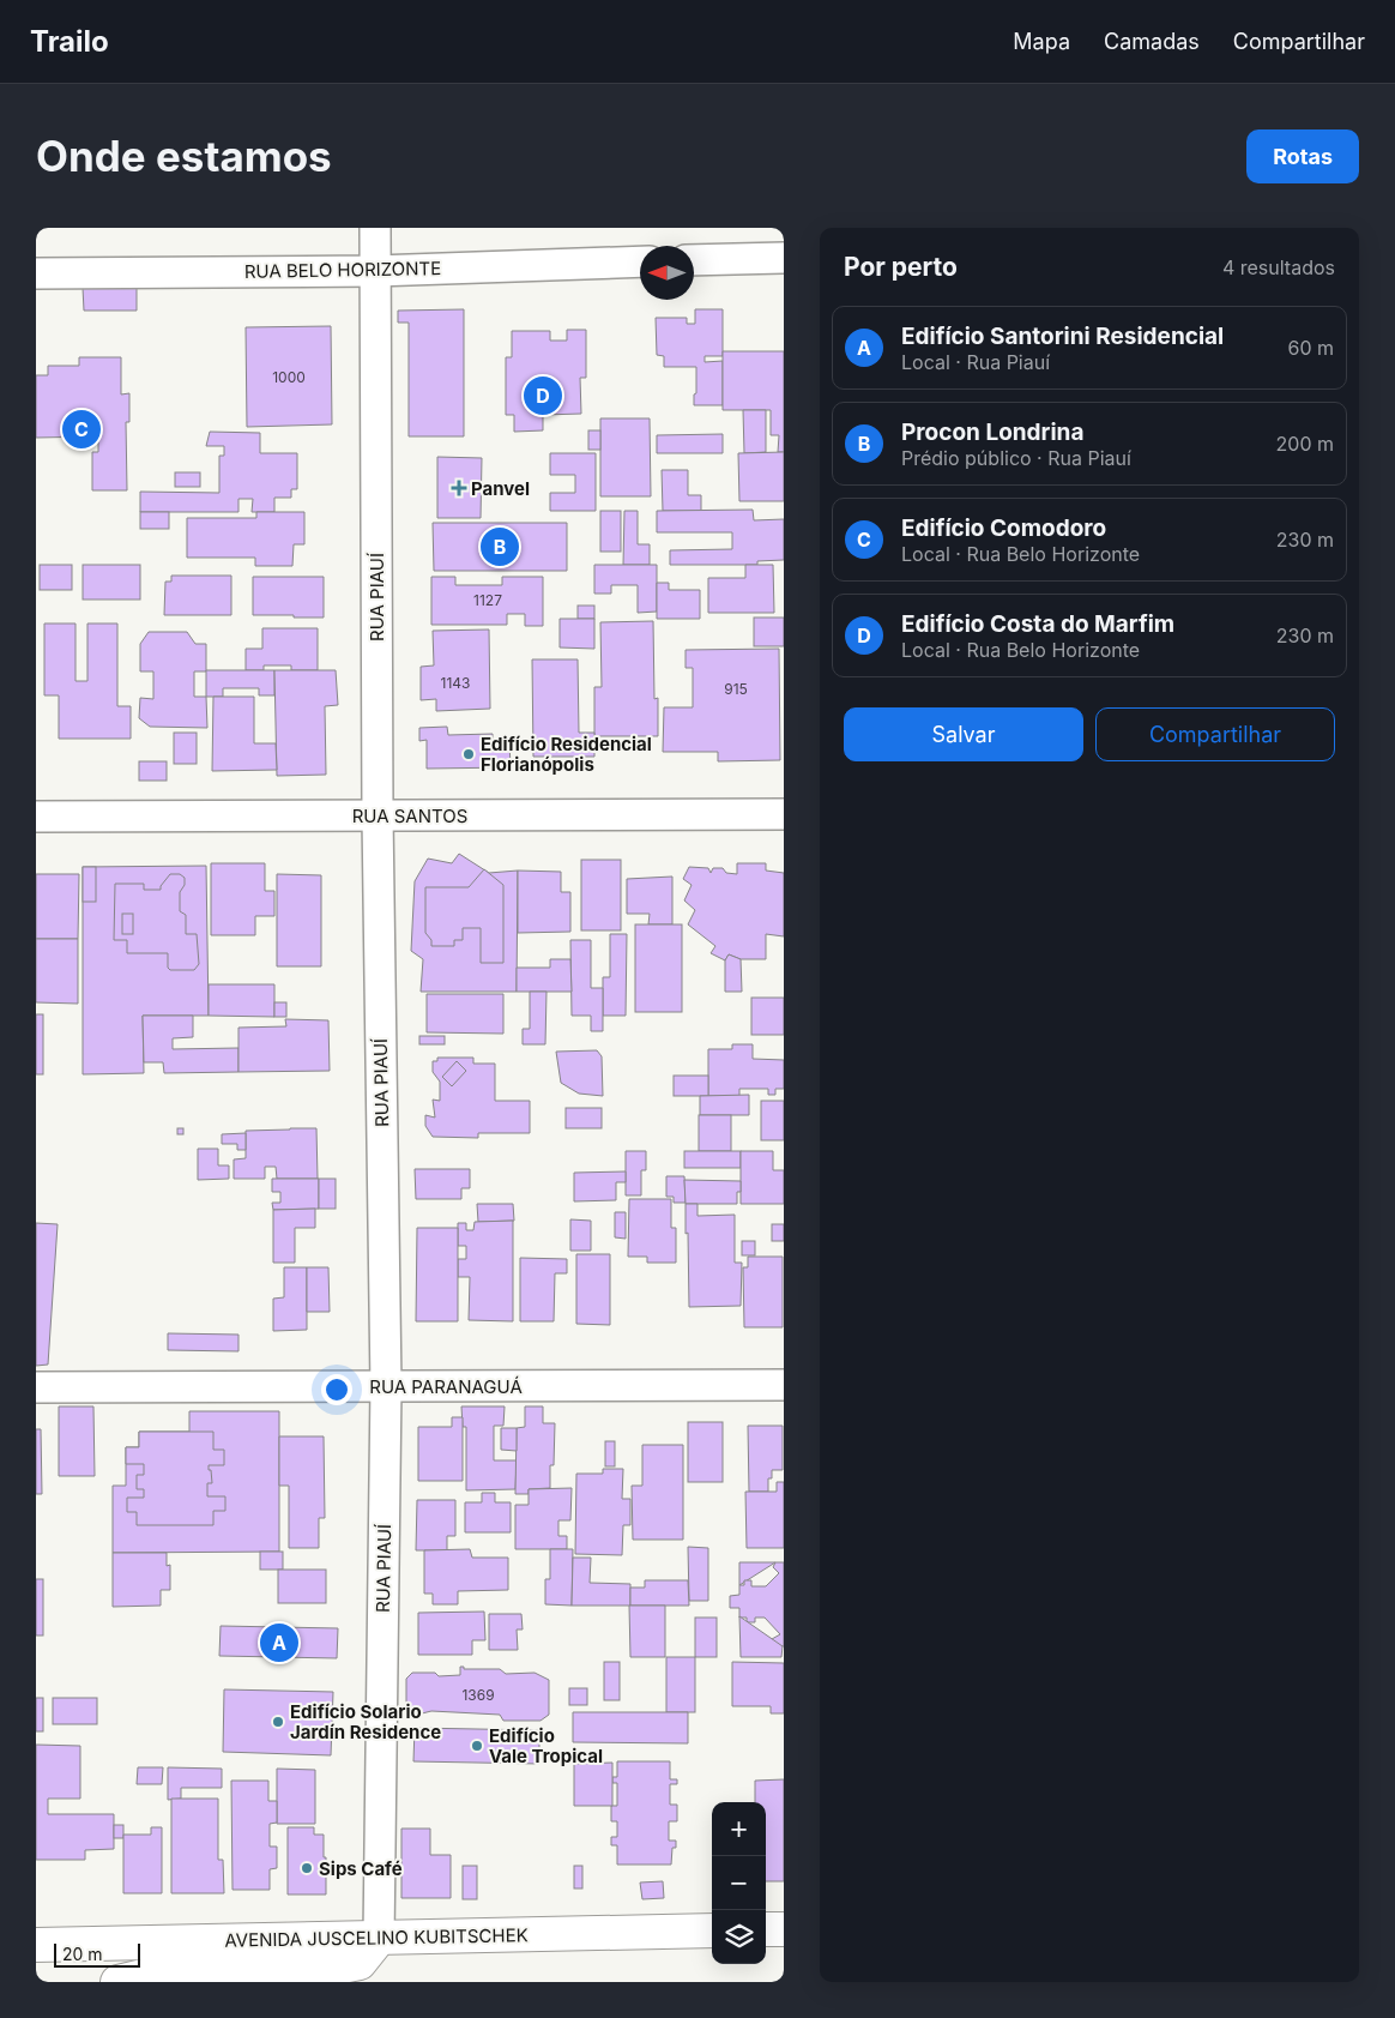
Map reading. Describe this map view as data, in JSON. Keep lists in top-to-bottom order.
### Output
{
  "streets": {
    "main road": ["AVENIDA JUSCELINO KUBITSCHEK"],
    "street": [
      "RUA BELO HORIZONTE",
      "RUA PIAUÍ",
      "RUA SANTOS",
      "RUA PARANAGUÁ"
    ]
  },
  "crossings": [
    ["RUA BELO HORIZONTE", "RUA PIAUÍ"],
    ["RUA PIAUÍ", "RUA SANTOS"],
    ["RUA PIAUÍ", "RUA PARANAGUÁ"],
    ["RUA PIAUÍ", "AVENIDA JUSCELINO KUBITSCHEK"]
  ],
  "places": {
    "health": ["Panvel"],
    "other": [
      "Edifício Residencial Florianópolis",
      "Edifício Solario Jardín Residence",
      "Edifício Vale Tropical",
      "Sips Café"
    ]
  },
  "house_numbers": [
    "1000",
    "1127",
    "1143",
    "915",
    "1369"
  ],
  "scale_bar": "20 m",
  "north": "left",
  "page": {
    "header": "Trailo",
    "nav": ["Mapa", "Camadas", "Compartilhar"],
    "buttons": [
      "Rotas",
      ["Salvar", "Compartilhar"]
    ],
    "title": "Onde estamos",
    "heading": ["Por perto", "4 resultados"],
    "list": [
      {
        "mark": "A",
        "name": "Edifício Santorini Residencial",
        "note": "Local · Rua Piauí",
        "value": "60 m"
      },
      {
        "mark": "B",
        "name": "Procon Londrina",
        "note": "Prédio público · Rua Piauí",
        "value": "200 m"
      },
      {
        "mark": "C",
        "name": "Edifício Comodoro",
        "note": "Local · Rua Belo Horizonte",
        "value": "230 m"
      },
      {
        "mark": "D",
        "name": "Edifício Costa do Marfim",
        "note": "Local · Rua Belo Horizonte",
        "value": "230 m"
      }
    ],
    "pins": [
      "D",
      "C",
      "B",
      "A"
    ],
    "map_buttons": ["+", "−"],
    "scale": "20 m"
  }
}
